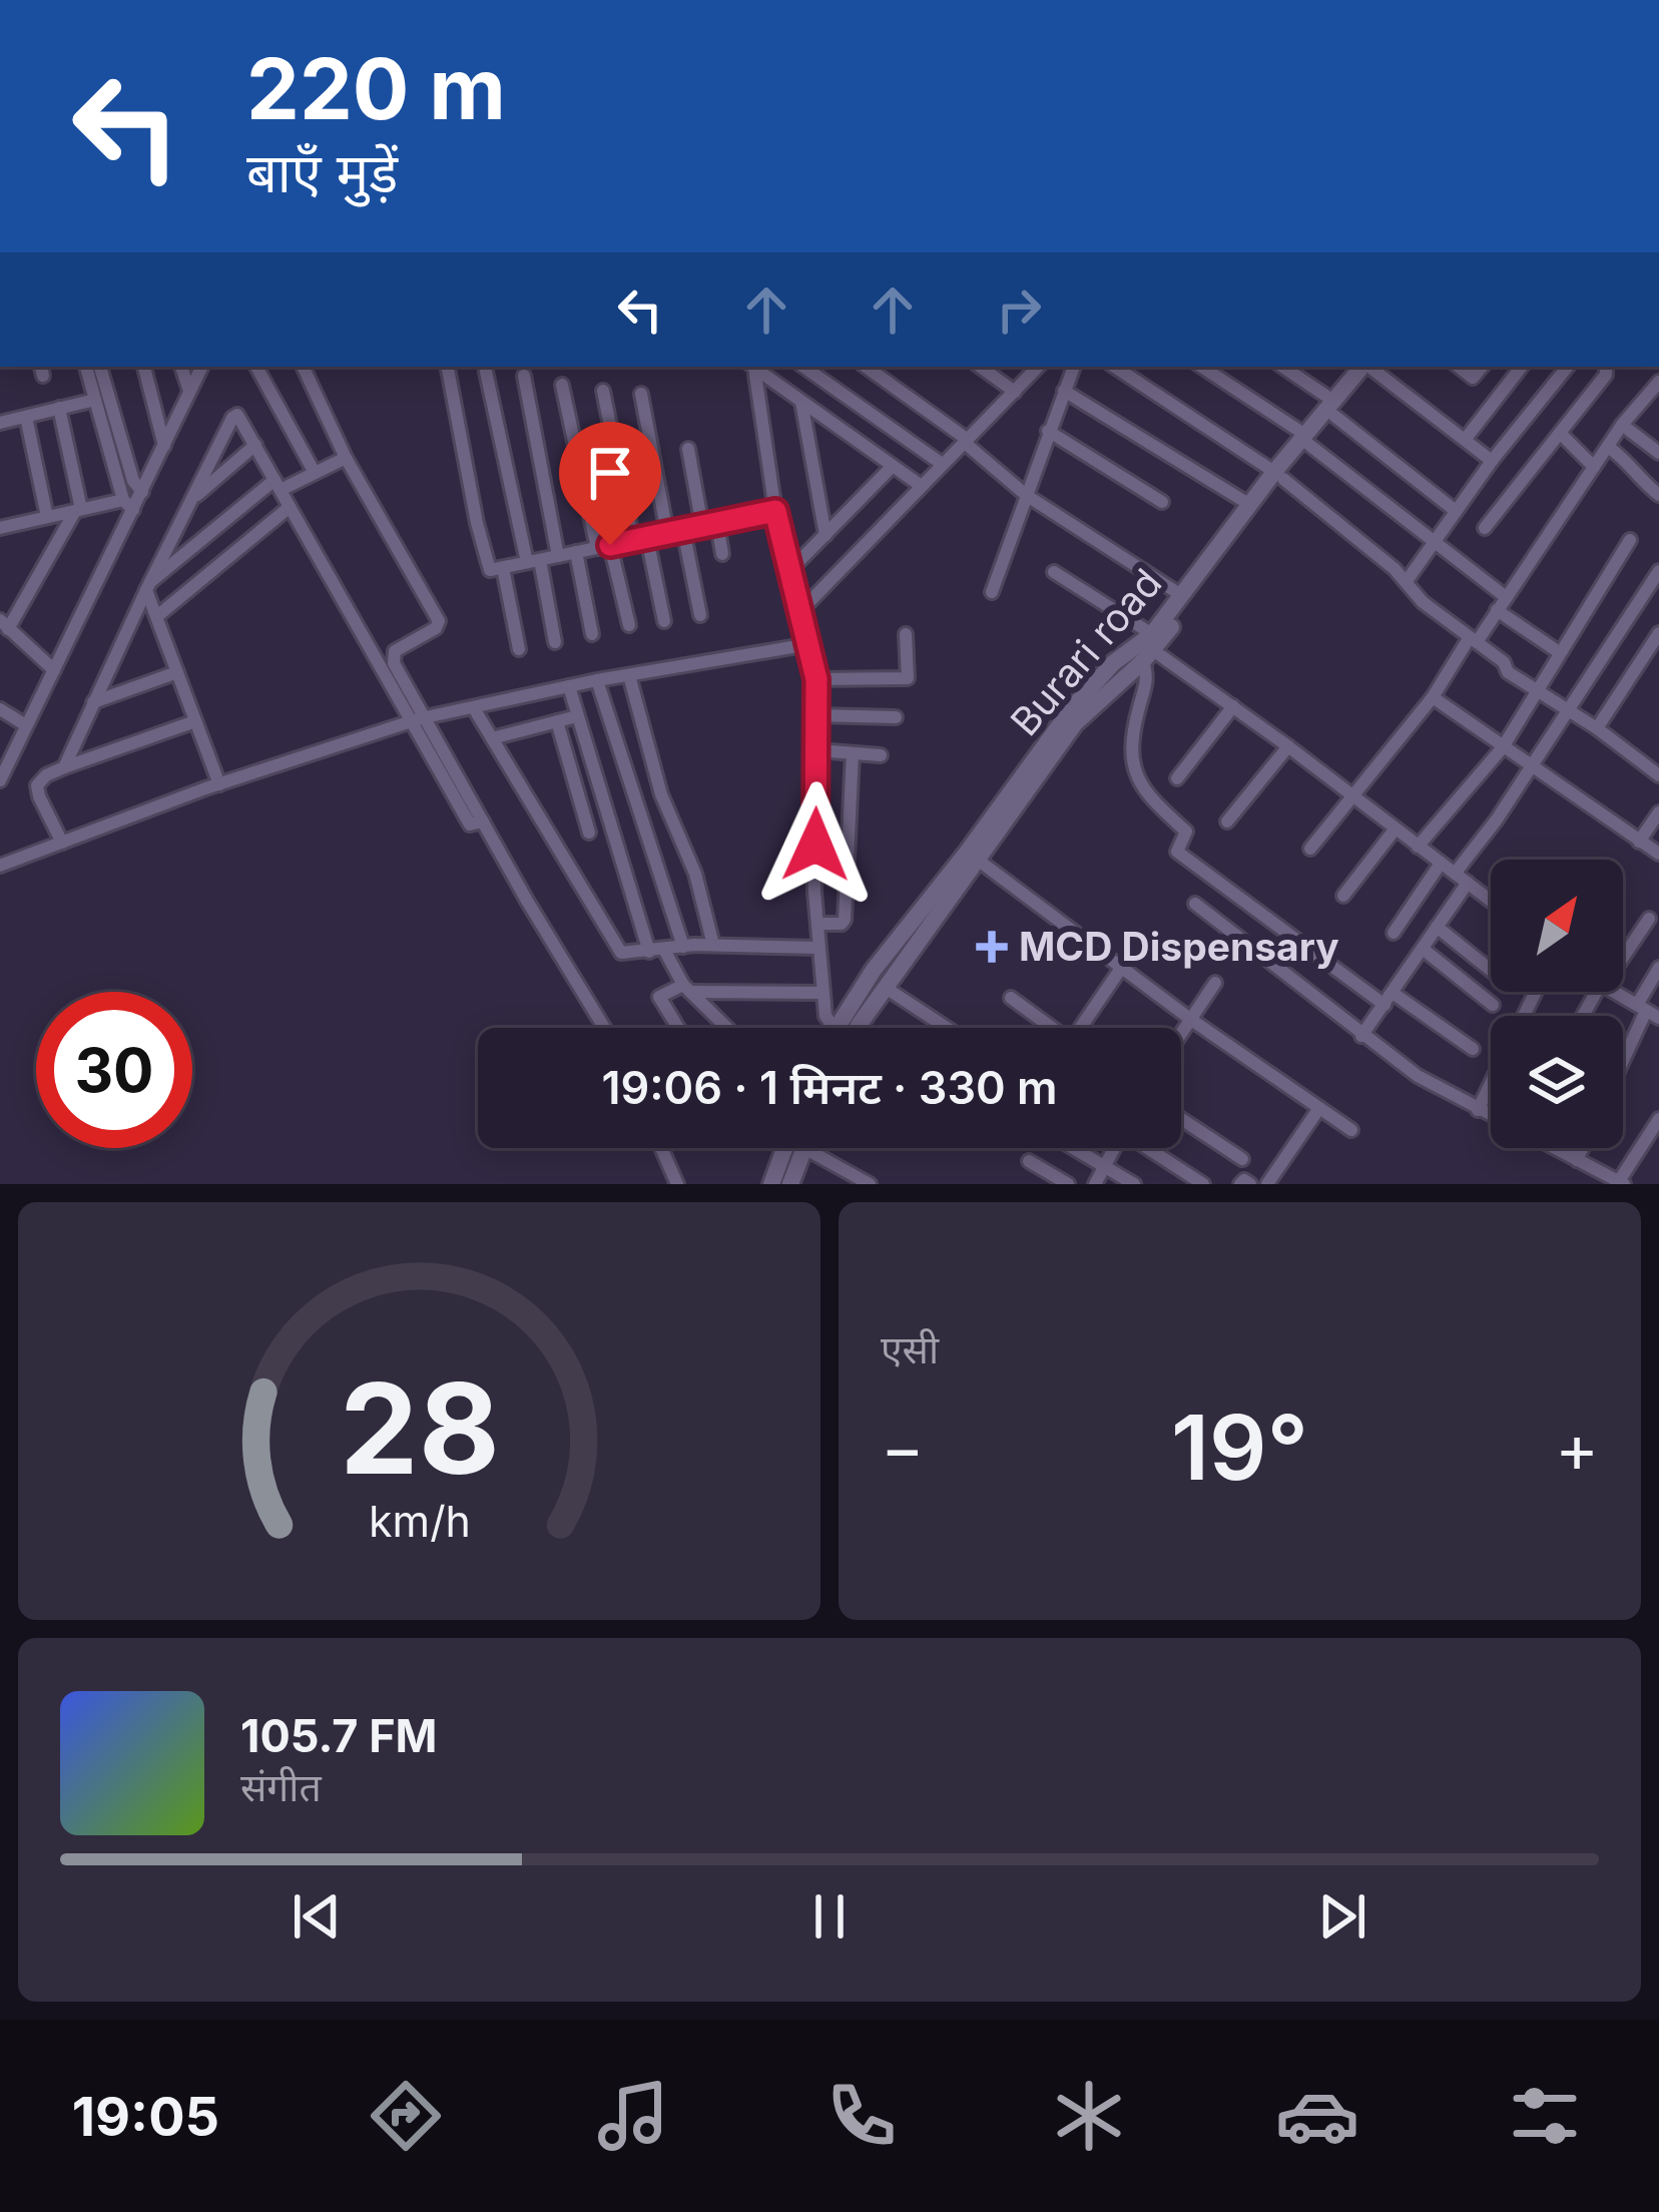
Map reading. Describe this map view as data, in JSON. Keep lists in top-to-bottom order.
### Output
{
  "streets": {
    "main road": ["Burari road"]
  },
  "places": {
    "health": ["MCD Dispensary"]
  },
  "north": "top right",
  "page": {
    "turn": ["220 m", "बाएँ मुड़ें"],
    "limit": "30",
    "trip": "19:06 · 1 मिनट · 330 m",
    "tile": "एसी",
    "heat": ["−", "19°", "+"],
    "song": ["105.7 FM", "संगीत"],
    "tabs": "19:05",
    "gauge": ["28", "km/h"]
  }
}
